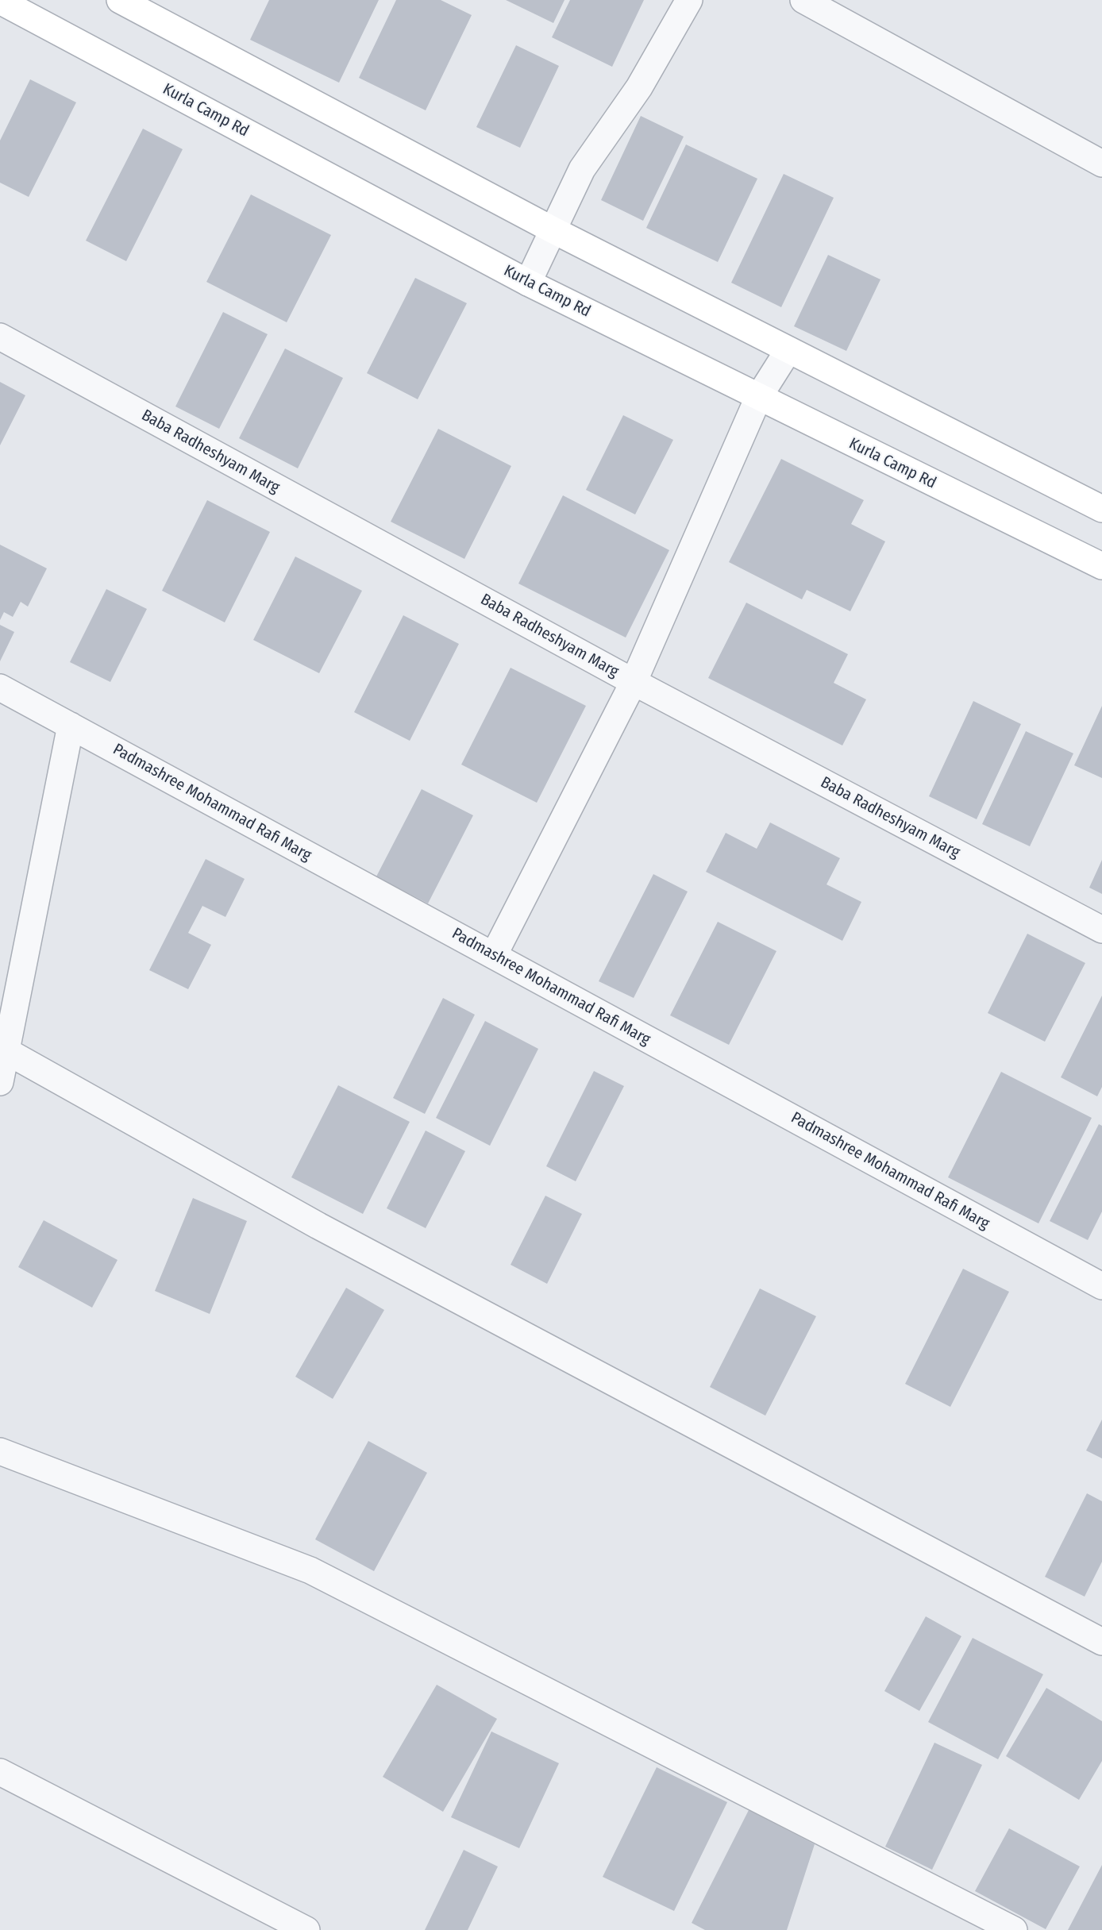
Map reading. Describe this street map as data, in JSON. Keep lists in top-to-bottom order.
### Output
{
  "streets": {
    "main road": ["Kurla Camp Rd"],
    "street": ["Baba Radheshyam Marg", "Padmashree Mohammad Rafi Marg"]
  }
}
